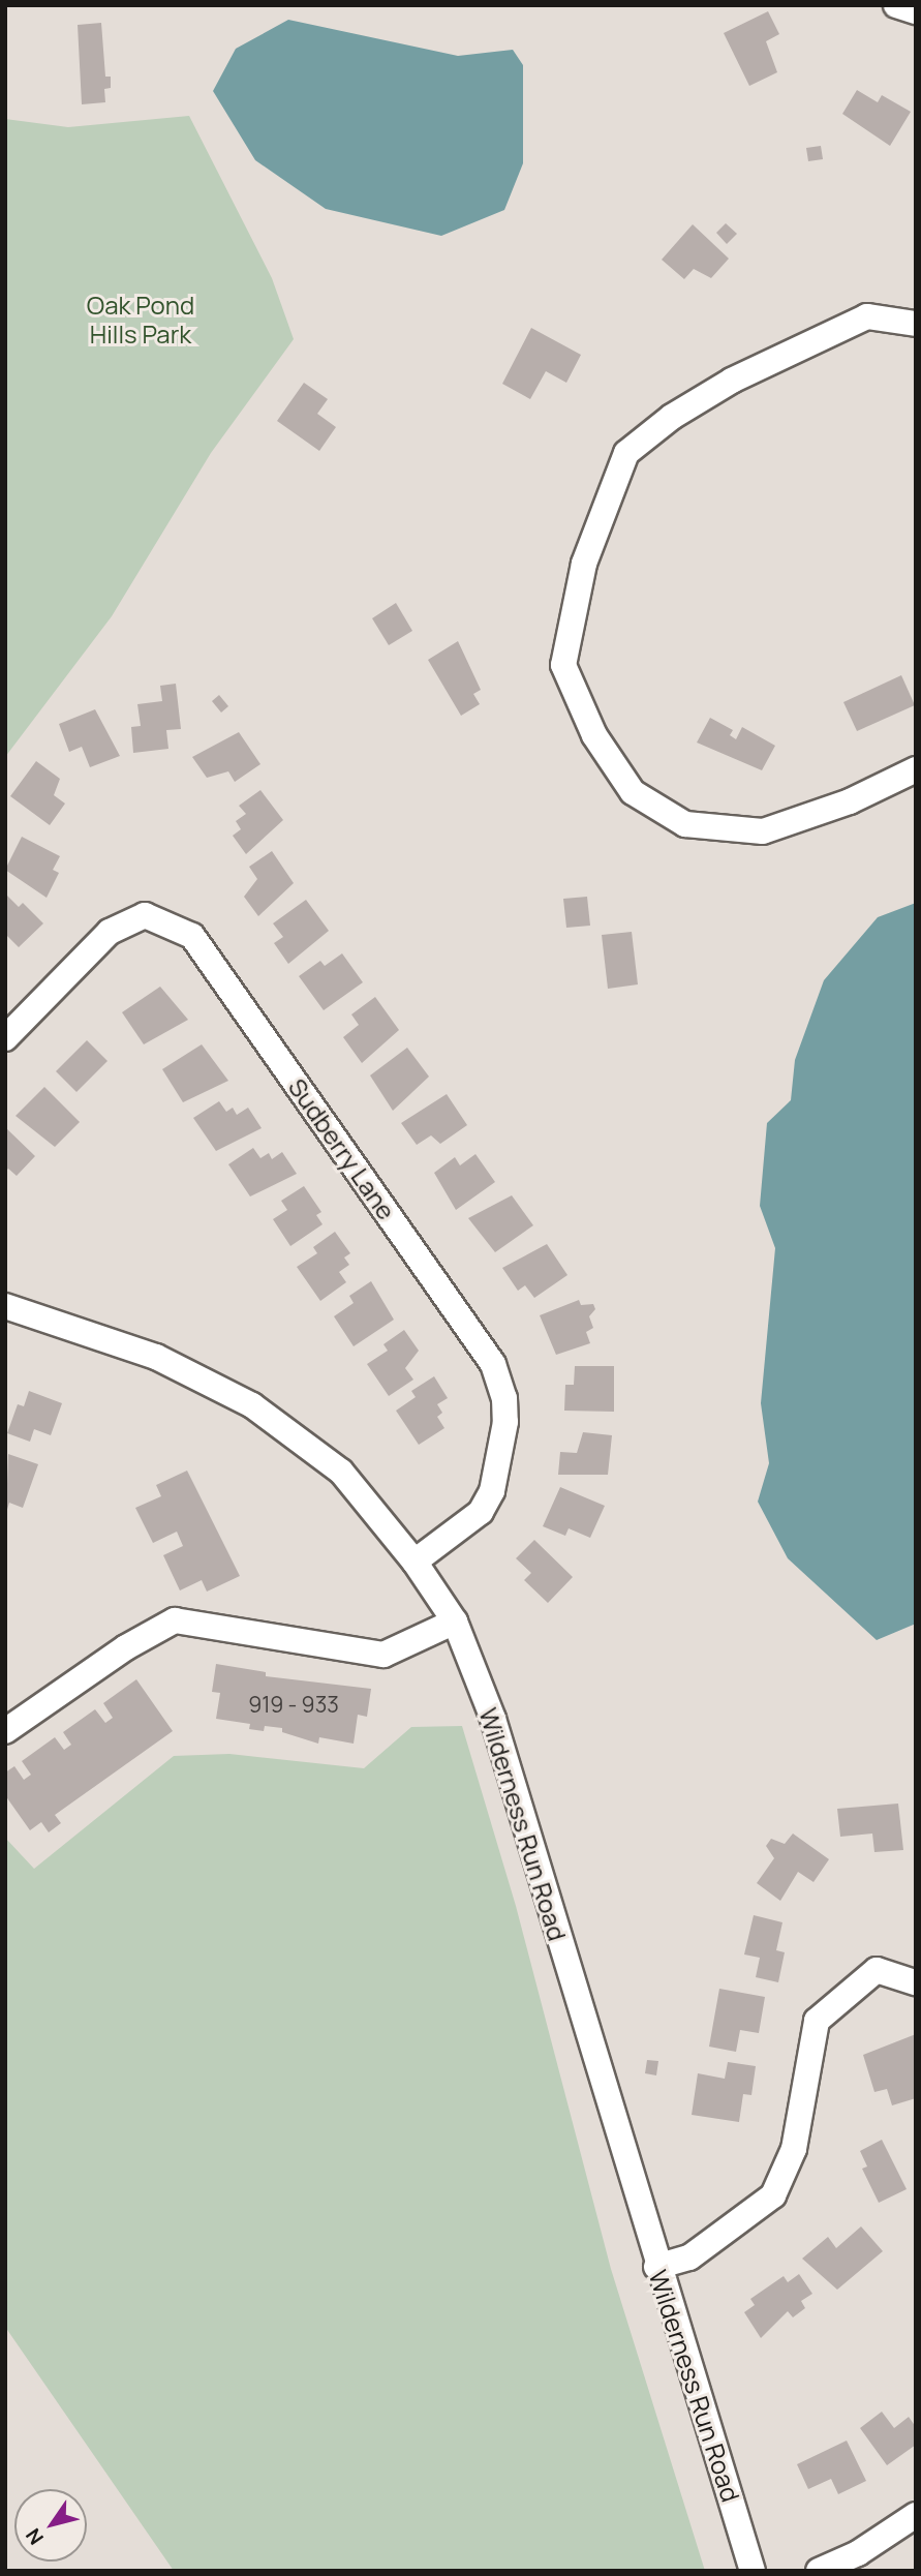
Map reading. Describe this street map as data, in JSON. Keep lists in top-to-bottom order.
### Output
{
  "streets": {
    "street": ["Sudberry Lane", "Wilderness Run Road"]
  },
  "crossings": [
    ["Sudberry Lane", "Wilderness Run Road"]
  ],
  "parks": ["Oak Pond Hills Park"],
  "house_numbers": ["919 - 933"],
  "north": "bottom left"
}
